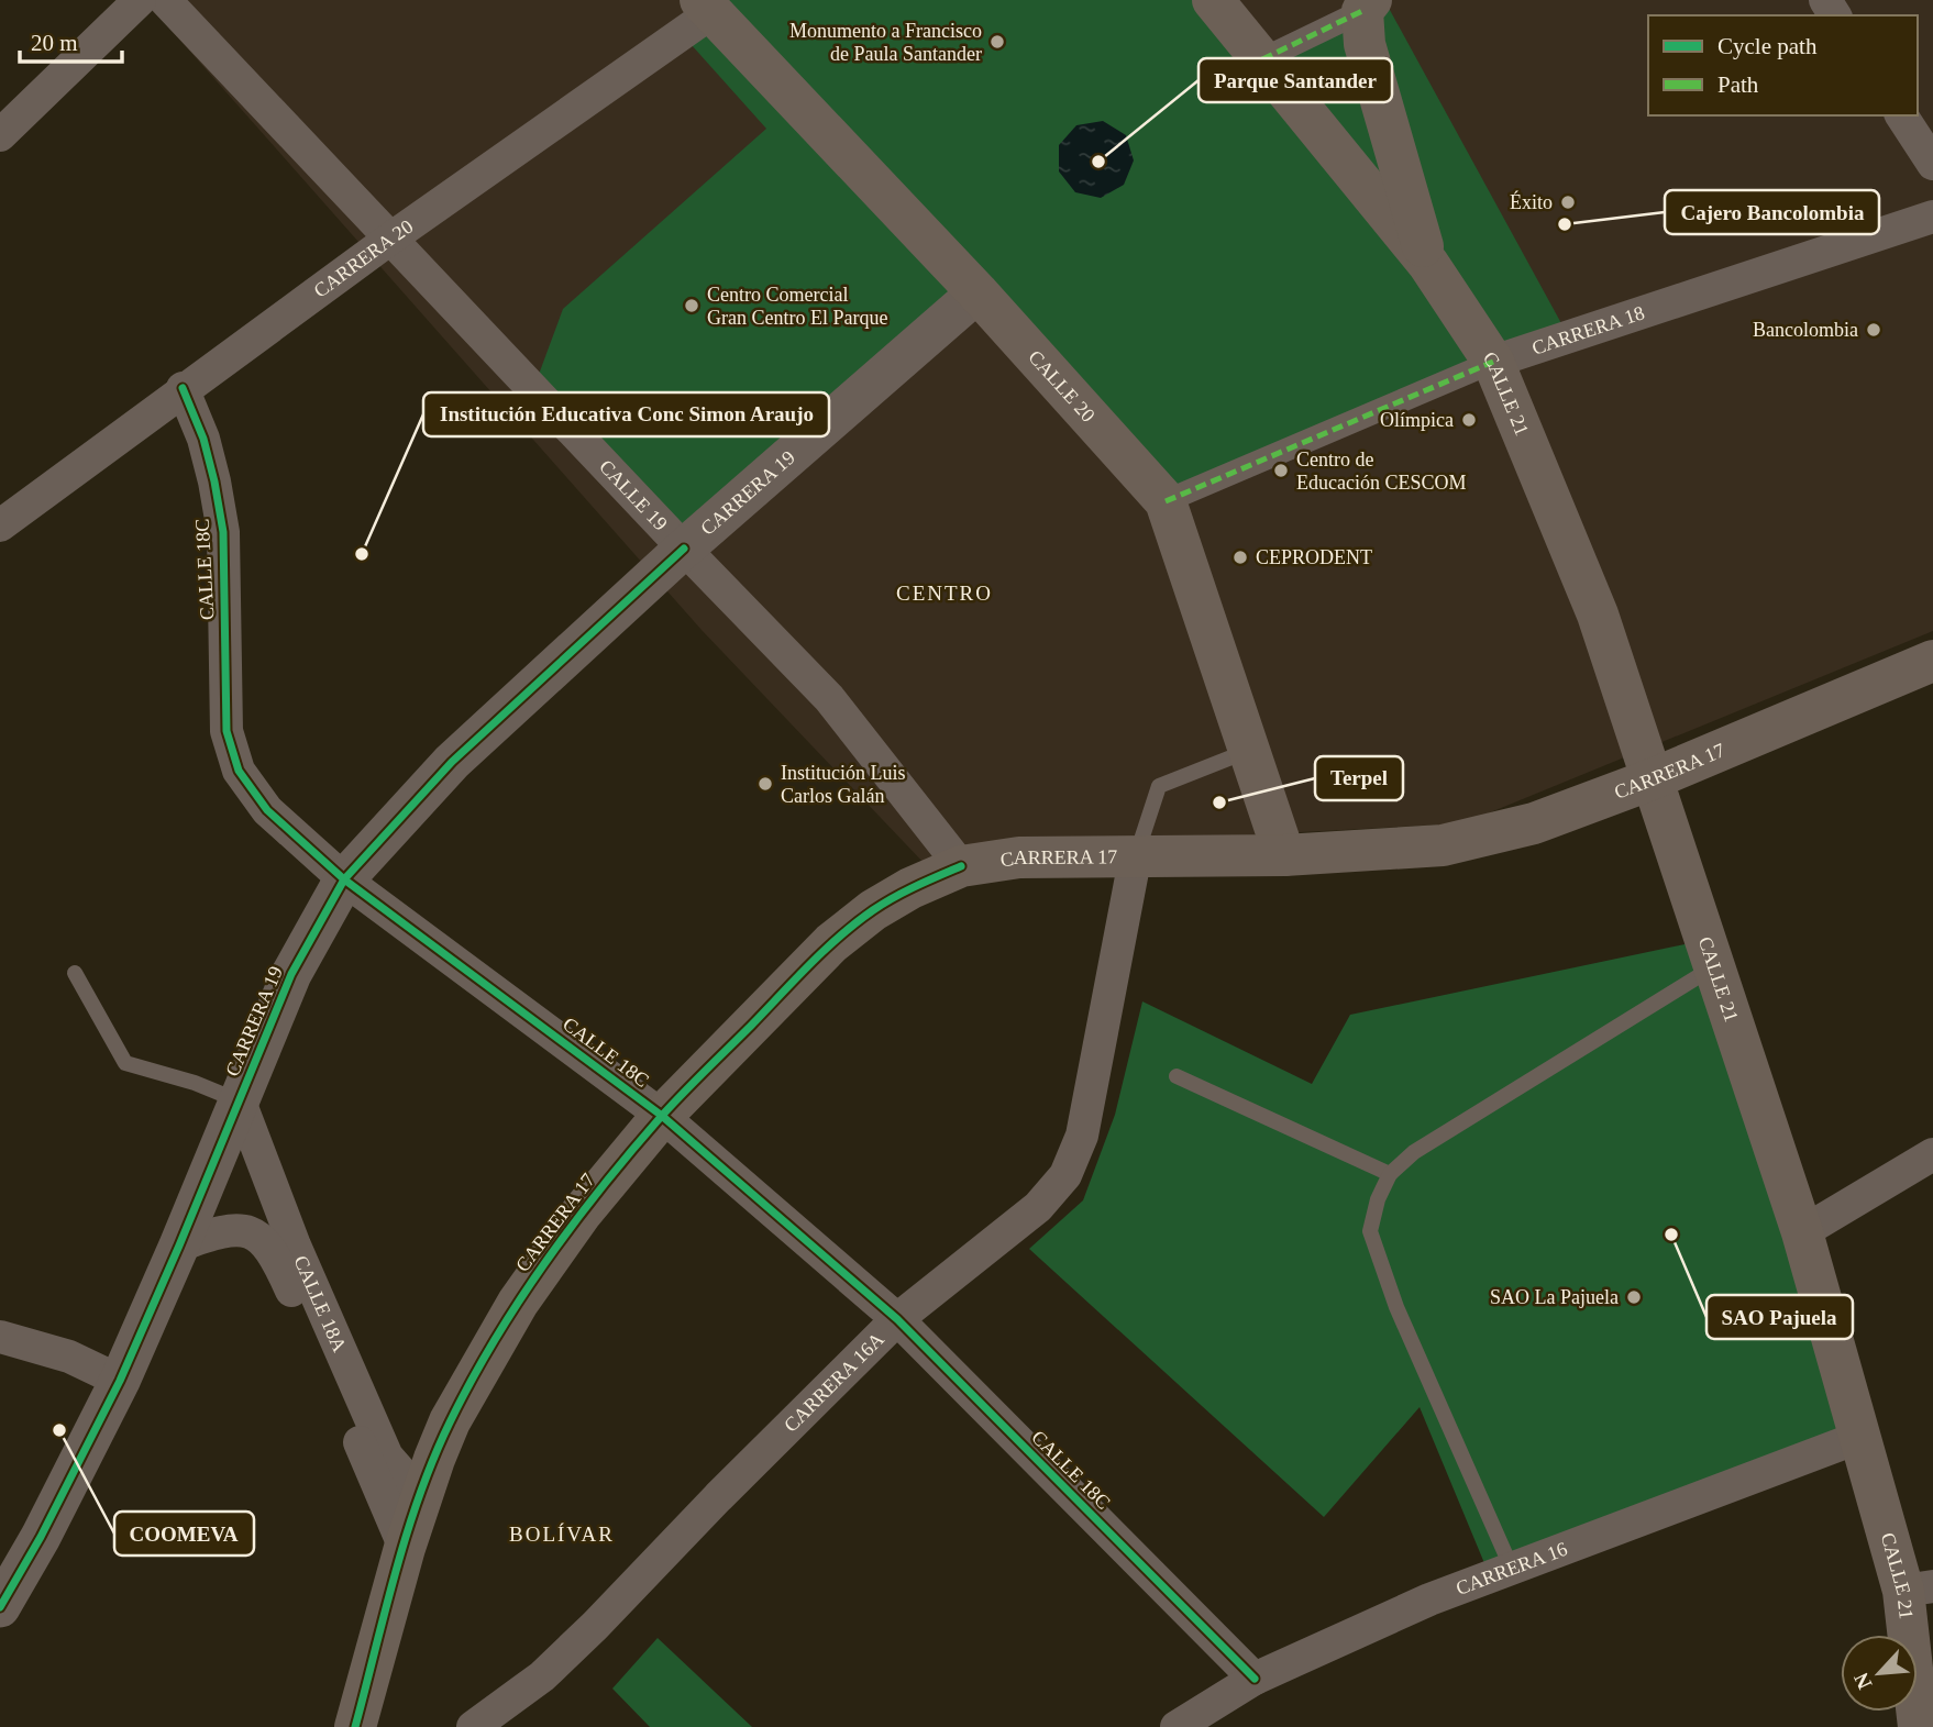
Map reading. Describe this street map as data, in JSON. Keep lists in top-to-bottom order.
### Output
{
  "streets": {
    "main road": ["CALLE 20", "CALLE 21", "CARRERA 17"],
    "street": [
      "CARRERA 20",
      "CARRERA 18",
      "CARRERA 19",
      "CALLE 19",
      "CALLE 18C",
      "CALLE 18A",
      "CARRERA 16A",
      "CARRERA 16"
    ]
  },
  "crossings": [
    ["CARRERA 20", "CALLE 20"],
    ["CARRERA 20", "CALLE 19"],
    ["CARRERA 20", "CALLE 18C"],
    ["CARRERA 18", "CALLE 20"],
    ["CARRERA 18", "CALLE 21"],
    ["CALLE 20", "CARRERA 19"],
    ["CALLE 20", "CARRERA 17"],
    ["CALLE 21", "CARRERA 17"],
    ["CALLE 21", "CARRERA 16"],
    ["CARRERA 19", "CALLE 19"],
    ["CARRERA 19", "CALLE 18C"],
    ["CARRERA 19", "CALLE 18A"],
    ["CALLE 19", "CARRERA 17"],
    ["CALLE 18C", "CARRERA 17"],
    ["CALLE 18C", "CARRERA 16A"],
    ["CALLE 18C", "CARRERA 16"],
    ["CARRERA 17", "CALLE 18A"],
    ["CARRERA 17", "CARRERA 16A"]
  ],
  "districts": ["CENTRO", "BOLÍVAR"],
  "places": [
    "Monumento a Francisco de Paula Santander",
    "Parque Santander",
    "Éxito",
    "Cajero Bancolombia",
    "Centro Comercial Gran Centro El Parque",
    "Bancolombia",
    "Olímpica",
    "Centro de Educación CESCOM",
    "Institución Educativa Conc Simon Araujo",
    "CEPRODENT",
    "Institución Luis Carlos Galán",
    "Terpel",
    "SAO Pajuela",
    "SAO La Pajuela",
    "COOMEVA"
  ],
  "legend": ["Cycle path", "Path"],
  "scale_bar": "20 m",
  "north": "bottom left"
}
